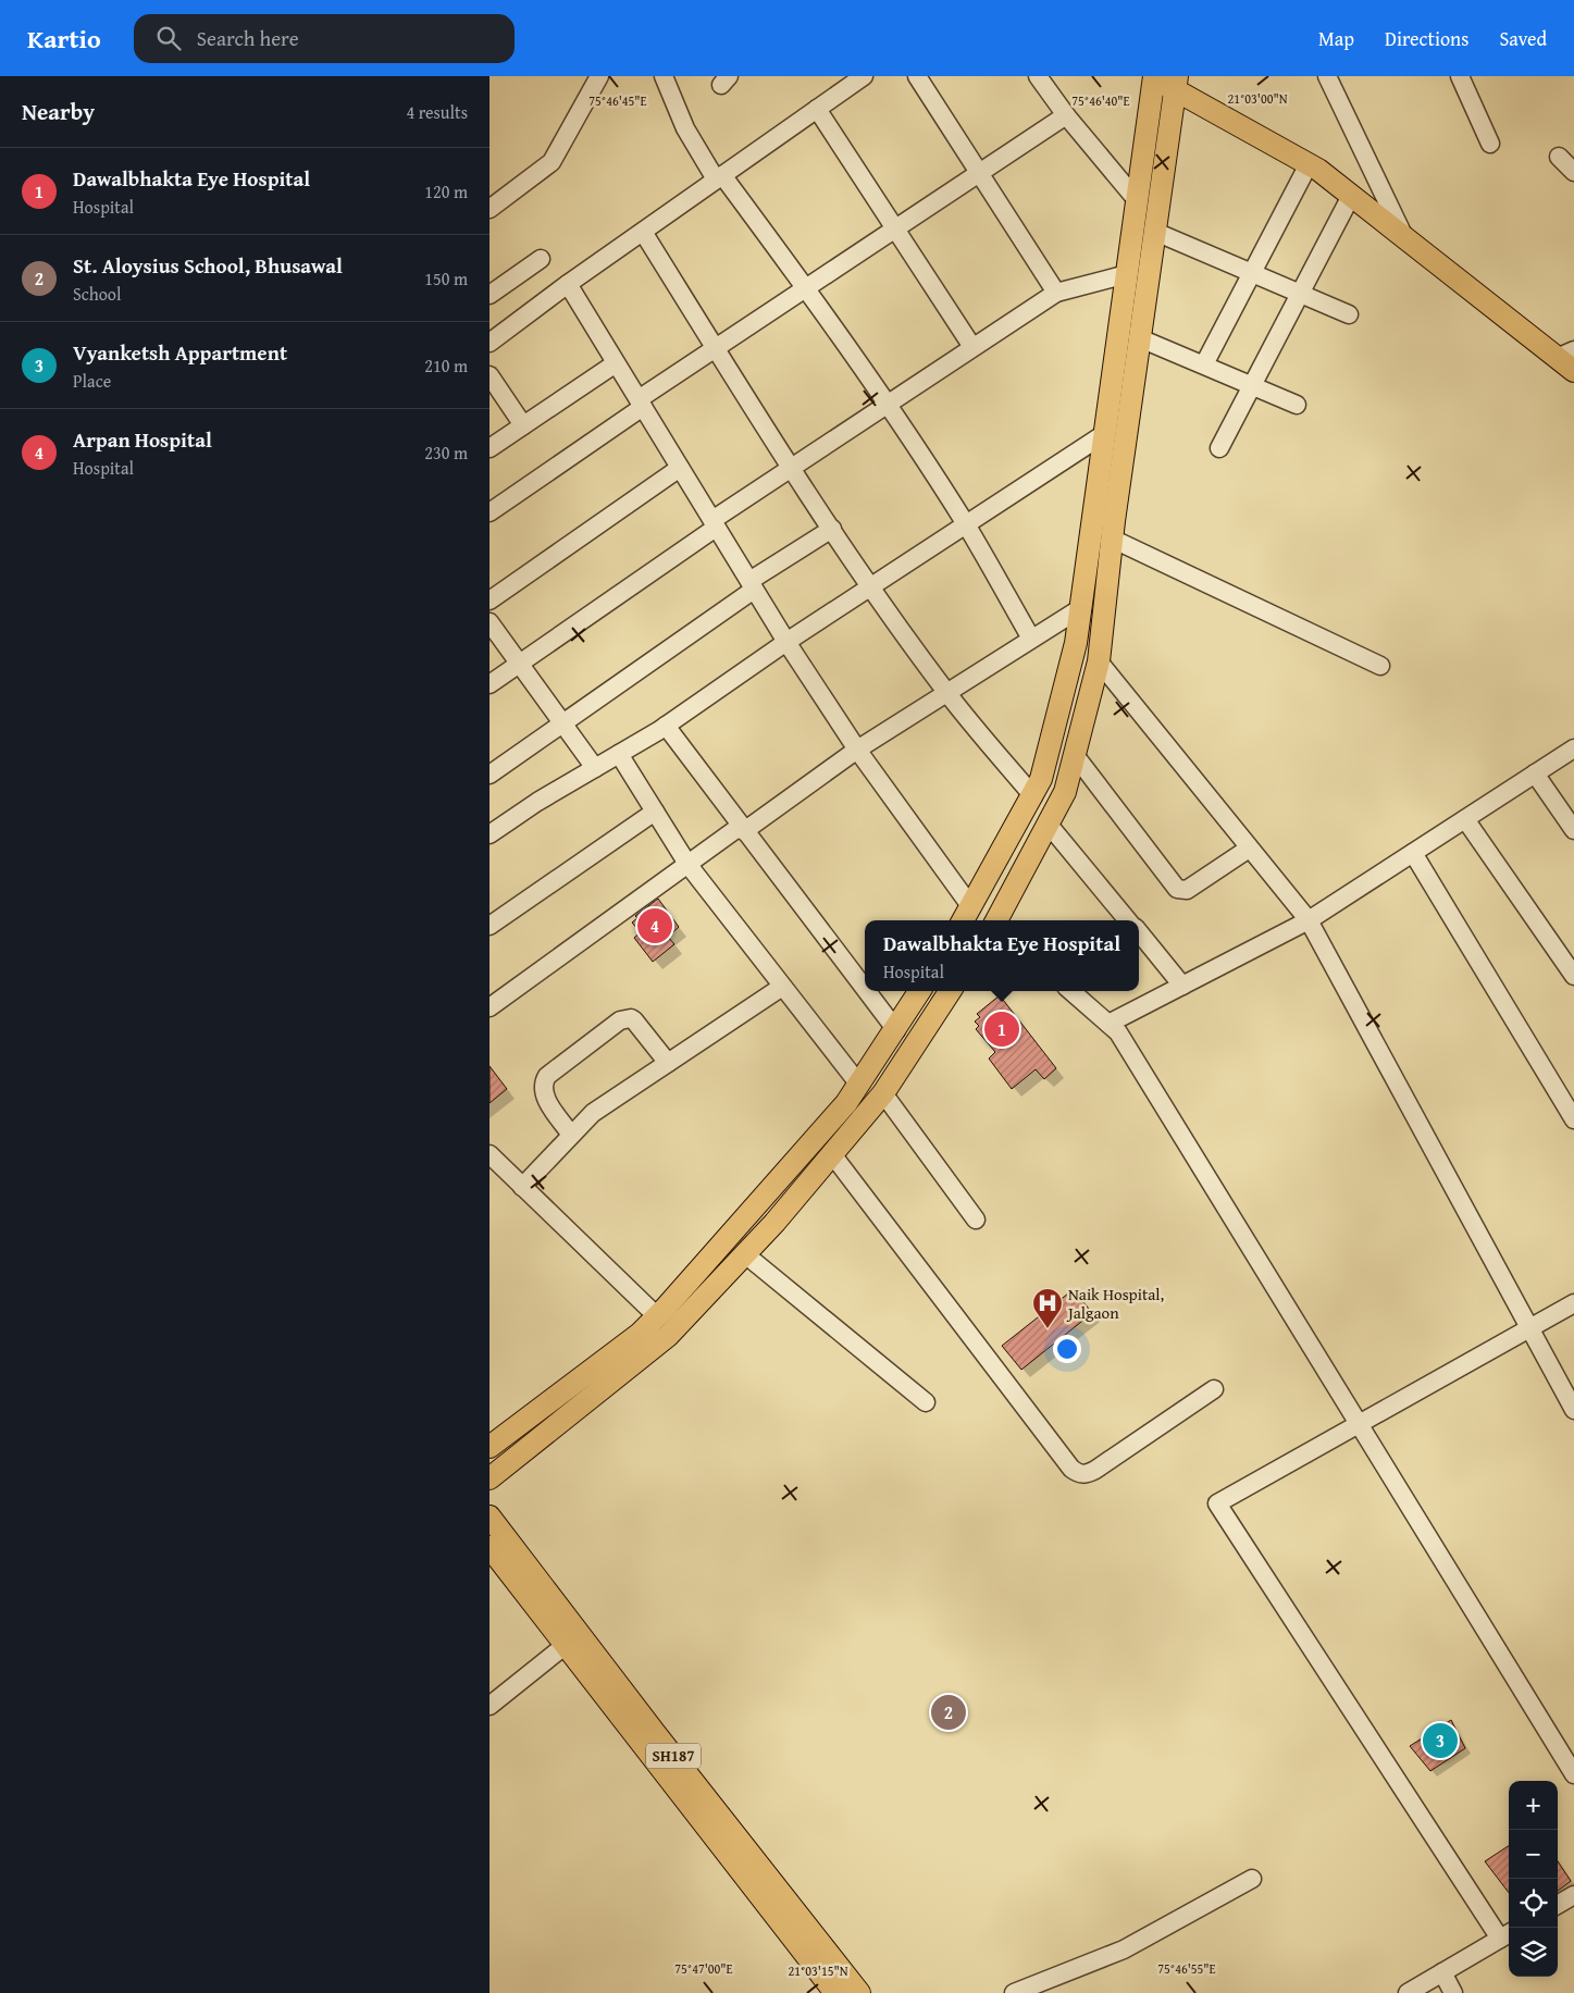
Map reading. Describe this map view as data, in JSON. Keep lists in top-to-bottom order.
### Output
{
  "streets": {
    "main road": ["SH187"]
  },
  "places": {
    "hospital": ["Naik Hospital, Jalgaon"]
  },
  "page": {
    "header": "Kartio",
    "search": "Search here",
    "nav": ["Map", "Directions", "Saved"],
    "heading": ["Nearby", "4 results"],
    "list": [
      {
        "mark": "1",
        "name": "Dawalbhakta Eye Hospital",
        "note": "Hospital",
        "value": "120 m"
      },
      {
        "mark": "2",
        "name": "St. Aloysius School, Bhusawal",
        "note": "School",
        "value": "150 m"
      },
      {
        "mark": "3",
        "name": "Vyanketsh Appartment",
        "note": "Place",
        "value": "210 m"
      },
      {
        "mark": "4",
        "name": "Arpan Hospital",
        "note": "Hospital",
        "value": "230 m"
      }
    ],
    "pins": [
      "4",
      "1",
      "2",
      "3"
    ],
    "popup": ["Dawalbhakta Eye Hospital", "Hospital"],
    "map_buttons": ["+", "−"]
  },
  "coordinates": [
    "21°03'00\"N",
    "75°46'45\"E",
    "75°46'40\"E",
    "75°47'00\"E",
    "75°46'55\"E",
    "21°03'15\"N"
  ]
}
